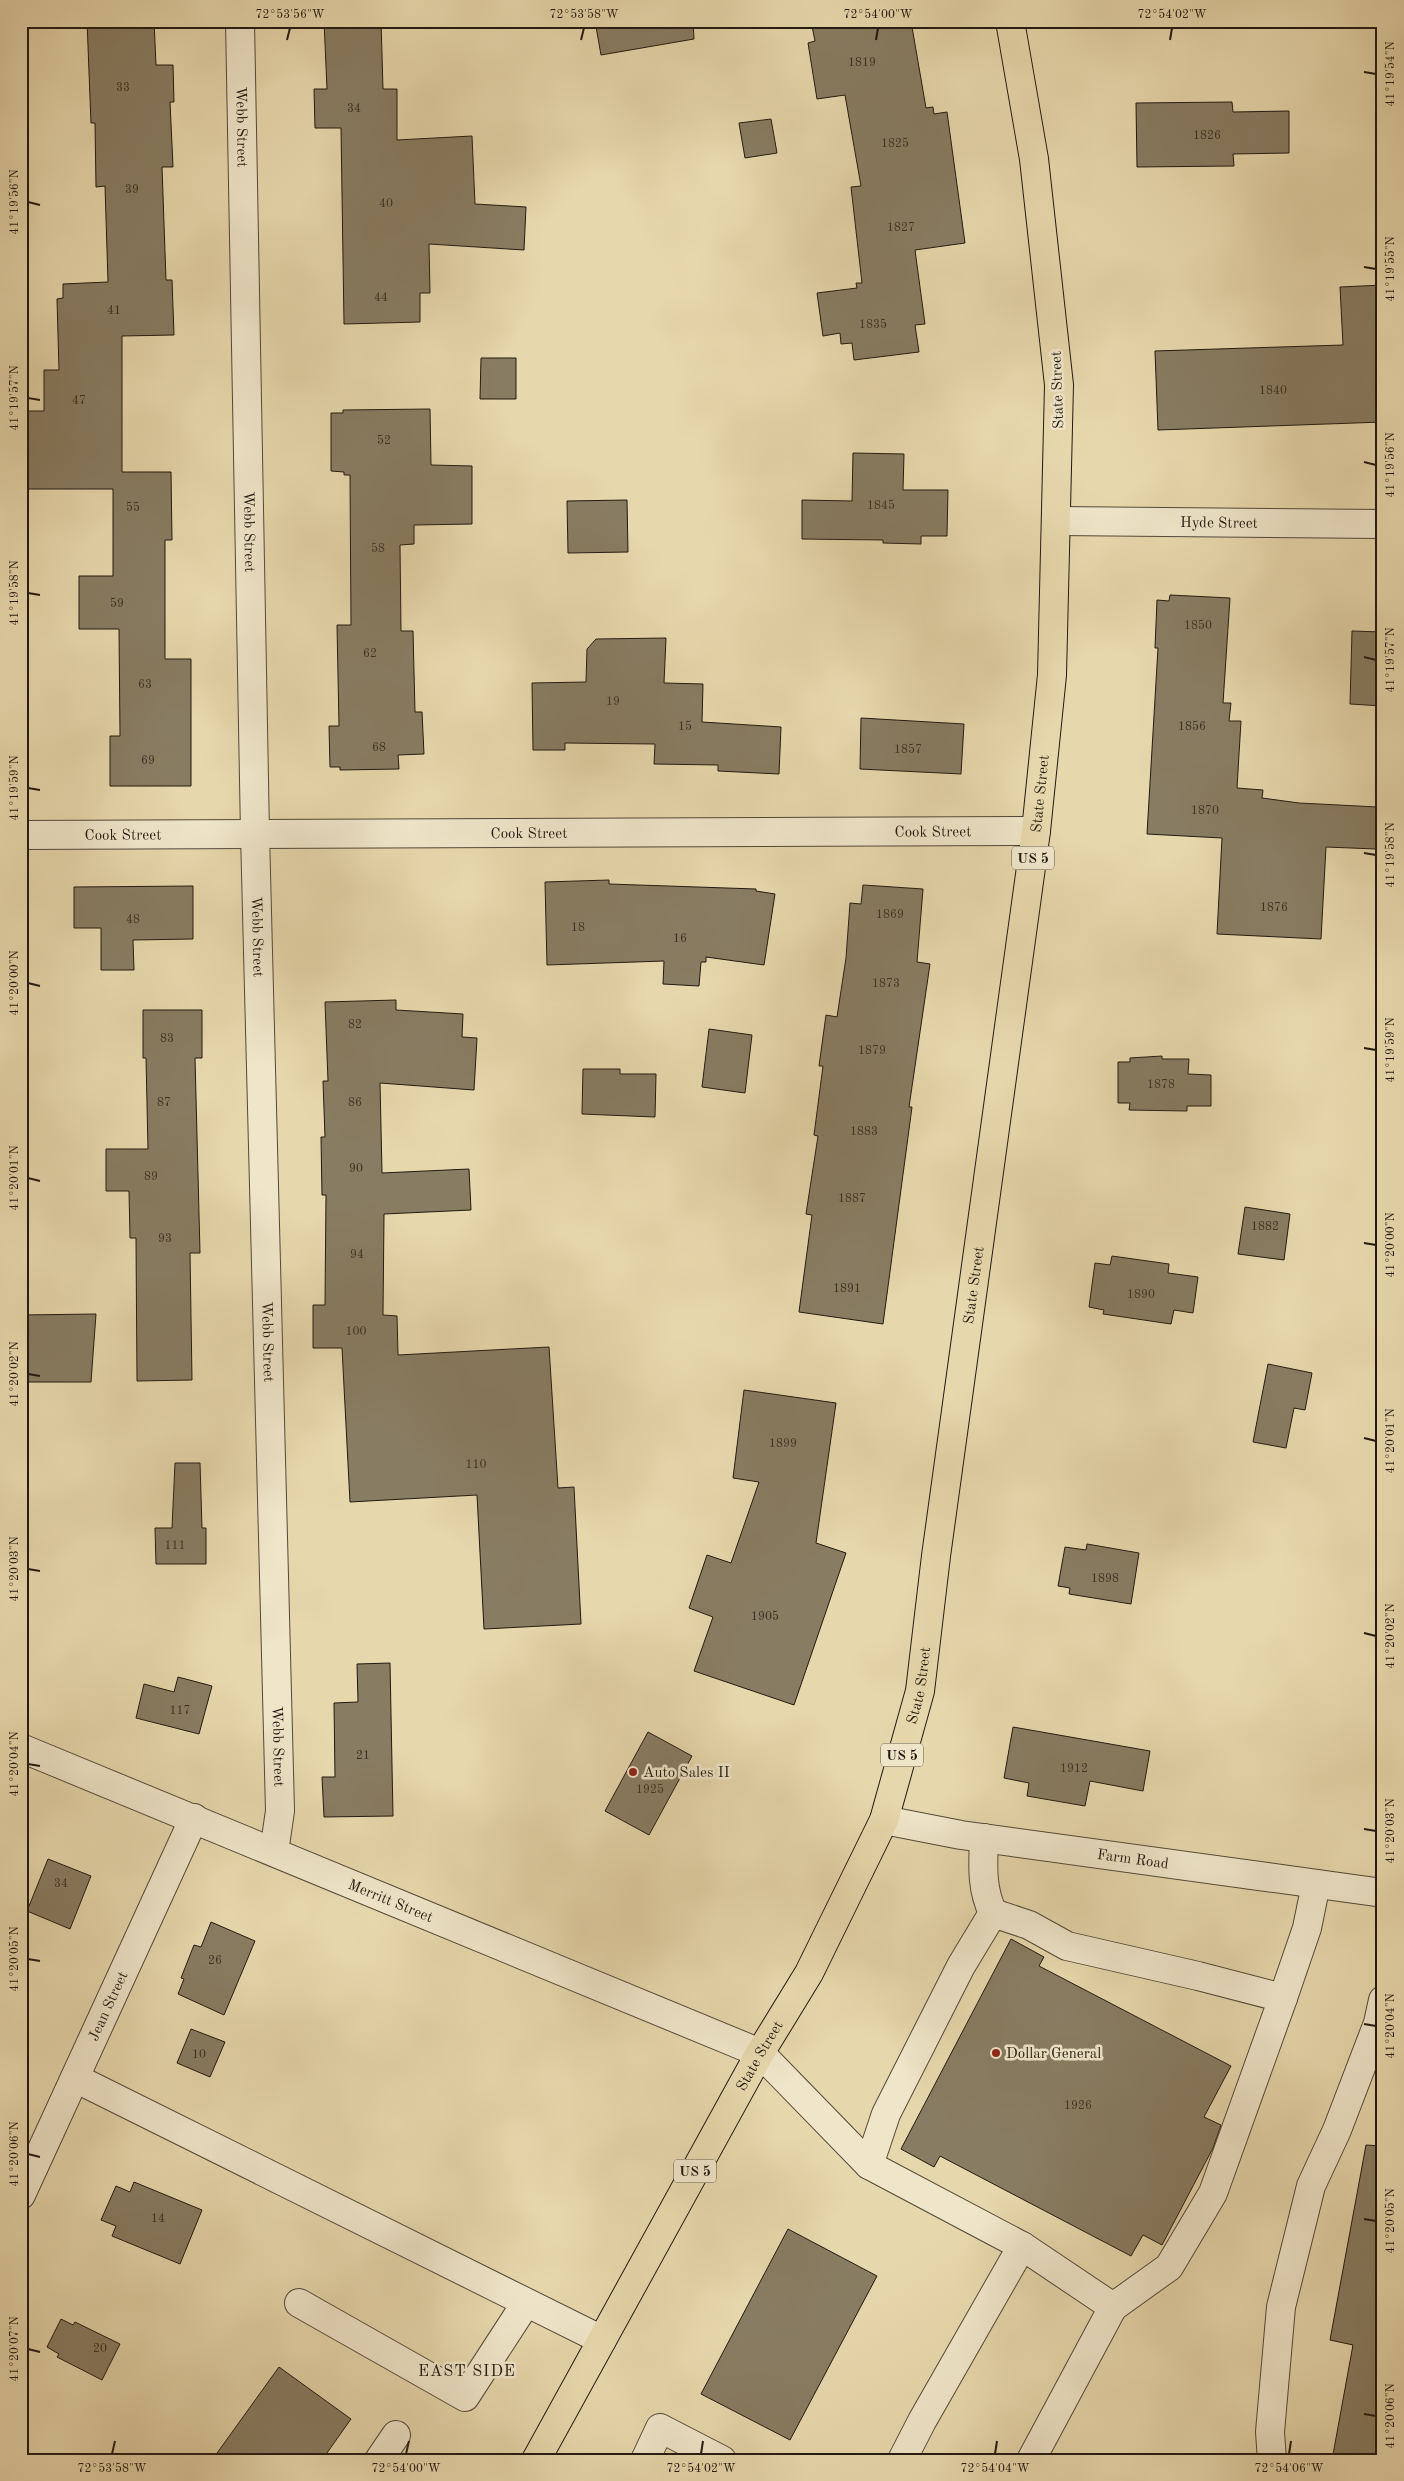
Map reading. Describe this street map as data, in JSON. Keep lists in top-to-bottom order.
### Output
{
  "streets": {
    "main road": ["State Street", "US 5"],
    "street": [
      "Webb Street",
      "Hyde Street",
      "Cook Street",
      "Farm Road",
      "Merritt Street",
      "Jean Street"
    ]
  },
  "crossings": [
    ["Webb Street", "Cook Street"],
    ["Webb Street", "Merritt Street"],
    ["State Street", "Hyde Street"],
    ["State Street", "Cook Street"],
    ["State Street", "Farm Road"],
    ["State Street", "Merritt Street"],
    ["Merritt Street", "Jean Street"]
  ],
  "districts": ["EAST SIDE"],
  "places": ["Auto Sales II", "Dollar General"],
  "house_numbers": [
    "1819",
    "33",
    "34",
    "1826",
    "1825",
    "39",
    "40",
    "1827",
    "44",
    "41",
    "1835",
    "1840",
    "47",
    "52",
    "1845",
    "55",
    "58",
    "59",
    "1850",
    "62",
    "63",
    "19",
    "15",
    "1856",
    "68",
    "1857",
    "69",
    "1870",
    "1876",
    "1869",
    "48",
    "18",
    "16",
    "1873",
    "82",
    "83",
    "1879",
    "1878",
    "87",
    "86",
    "1883",
    "90",
    "89",
    "1887",
    "1882",
    "93",
    "94",
    "1891",
    "1890",
    "100",
    "1899",
    "110",
    "111",
    "1898",
    "1905",
    "117",
    "21",
    "1912",
    "1925",
    "34",
    "26",
    "10",
    "1926",
    "14",
    "20"
  ],
  "coordinates": [
    "72°53'56\"W",
    "72°53'58\"W",
    "72°54'00\"W",
    "72°54'02\"W",
    "41°19'54\"N",
    "41°19'56\"N",
    "41°19'55\"N",
    "41°19'57\"N",
    "41°19'58\"N",
    "41°19'59\"N",
    "41°20'00\"N",
    "41°20'01\"N",
    "41°20'02\"N",
    "41°20'03\"N",
    "41°20'04\"N",
    "41°20'05\"N",
    "41°20'06\"N",
    "41°20'07\"N",
    "72°54'04\"W",
    "72°54'06\"W"
  ]
}
